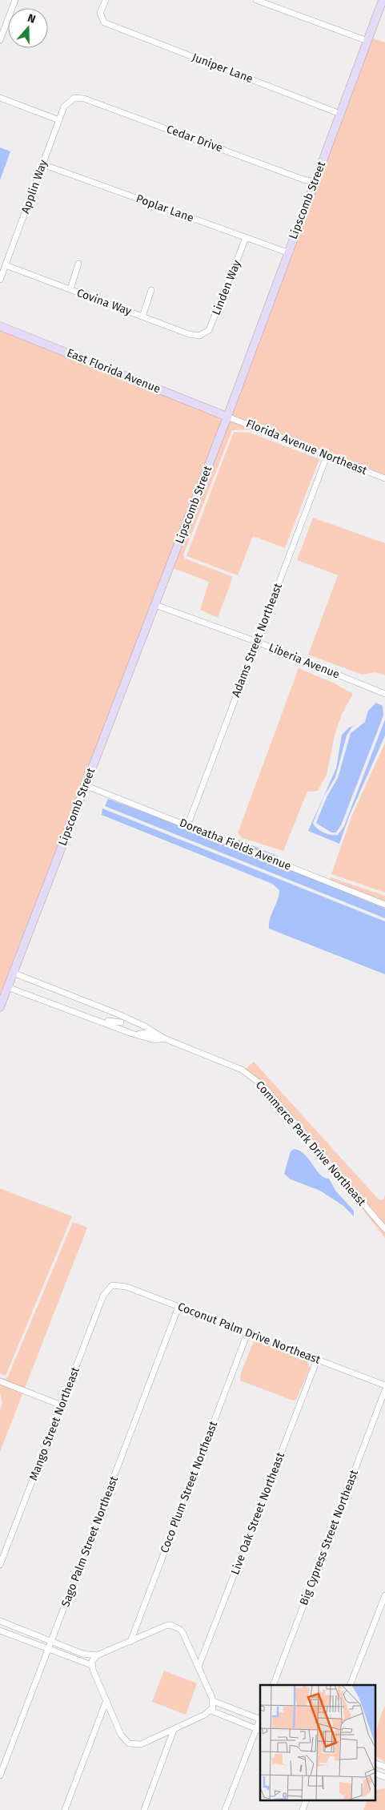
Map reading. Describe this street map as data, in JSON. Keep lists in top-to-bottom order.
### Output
{
  "streets": {
    "street": [
      "Juniper Lane",
      "Cedar Drive",
      "Applin Way",
      "Lipscomb Street",
      "Poplar Lane",
      "Linden Way",
      "Covina Way",
      "East Florida Avenue",
      "Florida Avenue Northeast",
      "Adams Street Northeast",
      "Liberia Avenue",
      "Doreatha Fields Avenue",
      "Commerce Park Drive Northeast",
      "Coconut Palm Drive Northeast",
      "Mango Street Northeast",
      "Coco Plum Street Northeast",
      "Live Oak Street Northeast",
      "Big Cypress Street Northeast",
      "Sago Palm Street Northeast"
    ]
  },
  "crossings": [
    ["Juniper Lane", "Lipscomb Street"],
    ["Cedar Drive", "Applin Way"],
    ["Cedar Drive", "Lipscomb Street"],
    ["Applin Way", "Poplar Lane"],
    ["Applin Way", "Covina Way"],
    ["Lipscomb Street", "Poplar Lane"],
    ["Lipscomb Street", "East Florida Avenue"],
    ["Lipscomb Street", "Florida Avenue Northeast"],
    ["Lipscomb Street", "Liberia Avenue"],
    ["Lipscomb Street", "Doreatha Fields Avenue"],
    ["Lipscomb Street", "Commerce Park Drive Northeast"],
    ["Poplar Lane", "Linden Way"],
    ["Linden Way", "Covina Way"],
    ["East Florida Avenue", "Florida Avenue Northeast"],
    ["Florida Avenue Northeast", "Adams Street Northeast"],
    ["Adams Street Northeast", "Liberia Avenue"],
    ["Adams Street Northeast", "Doreatha Fields Avenue"],
    ["Coconut Palm Drive Northeast", "Mango Street Northeast"],
    ["Coconut Palm Drive Northeast", "Coco Plum Street Northeast"],
    ["Coconut Palm Drive Northeast", "Live Oak Street Northeast"],
    ["Coconut Palm Drive Northeast", "Sago Palm Street Northeast"],
    ["Coco Plum Street Northeast", "Live Oak Street Northeast"]
  ],
  "north": "top"
}
